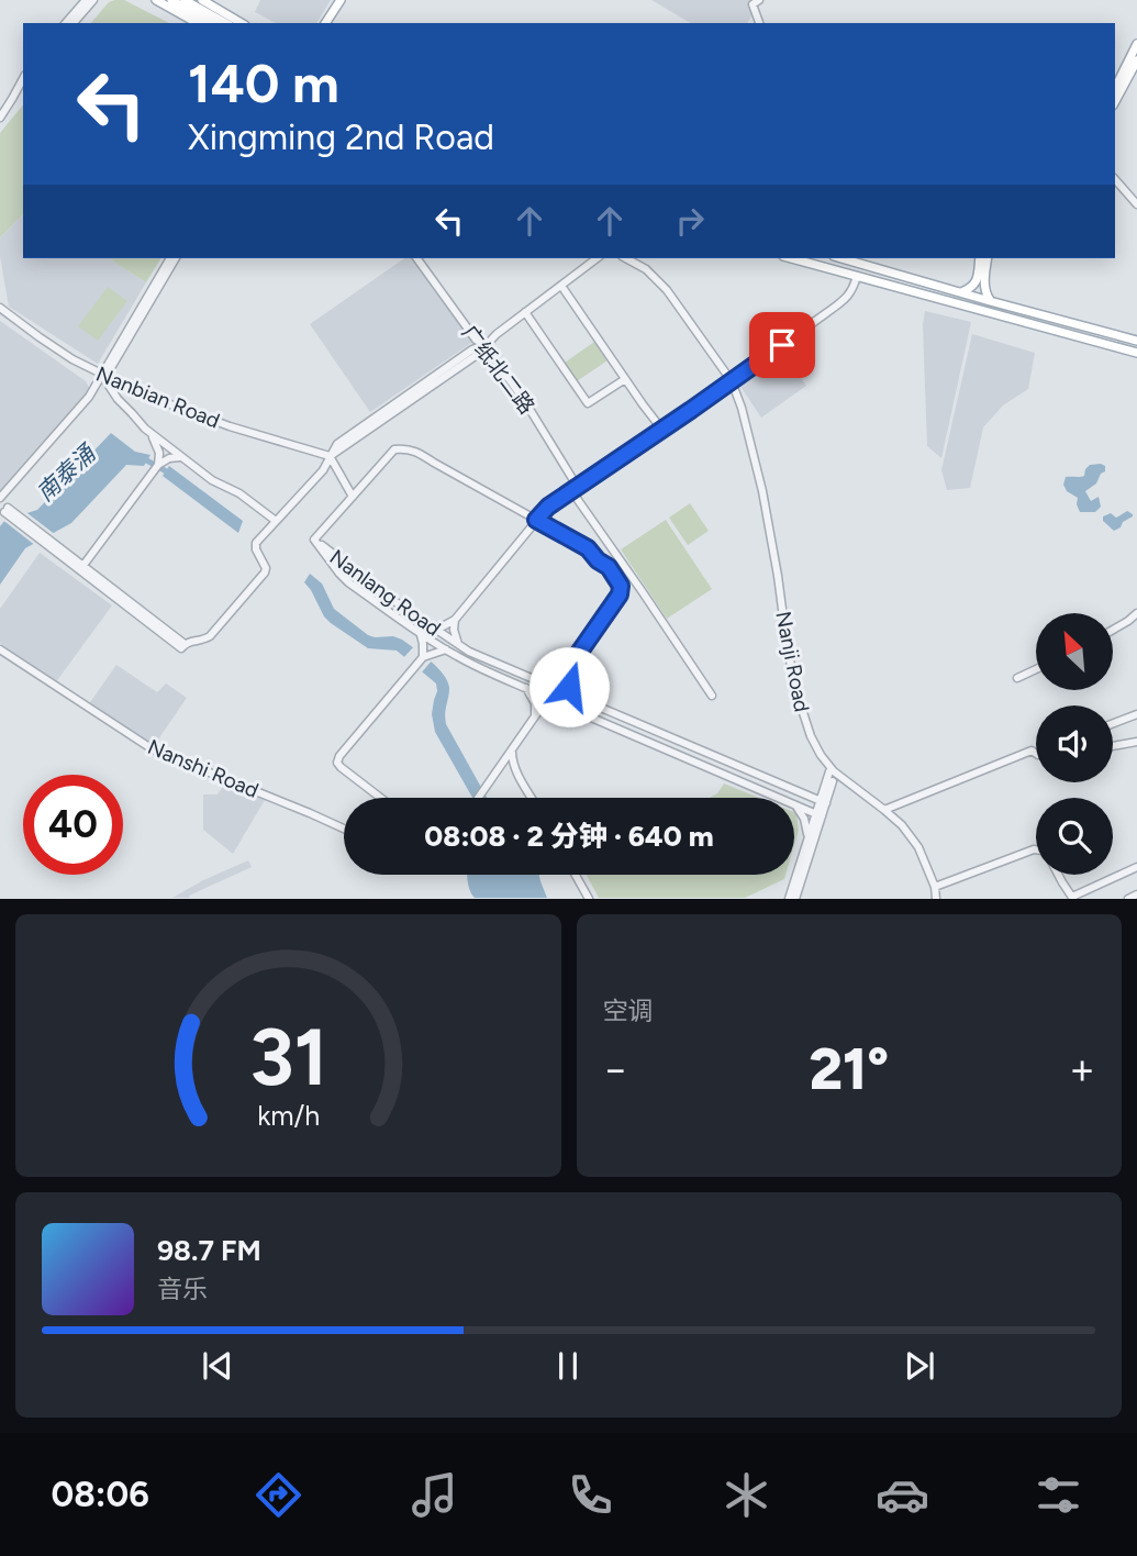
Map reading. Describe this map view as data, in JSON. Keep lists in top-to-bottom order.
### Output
{
  "streets": {
    "street": [
      "广纸北二路",
      "Nanbian Road",
      "Nanlang Road",
      "Nanji Road",
      "Nanshi Road"
    ]
  },
  "water": ["南泰涌"],
  "north": "top left",
  "page": {
    "turn": ["140 m", "Xingming 2nd Road"],
    "limit": "40",
    "trip": "08:08 · 2 分钟 · 640 m",
    "tile": "空调",
    "heat": ["−", "21°", "+"],
    "song": ["98.7 FM", "音乐"],
    "tabs": "08:06",
    "gauge": ["31", "km/h"]
  }
}
